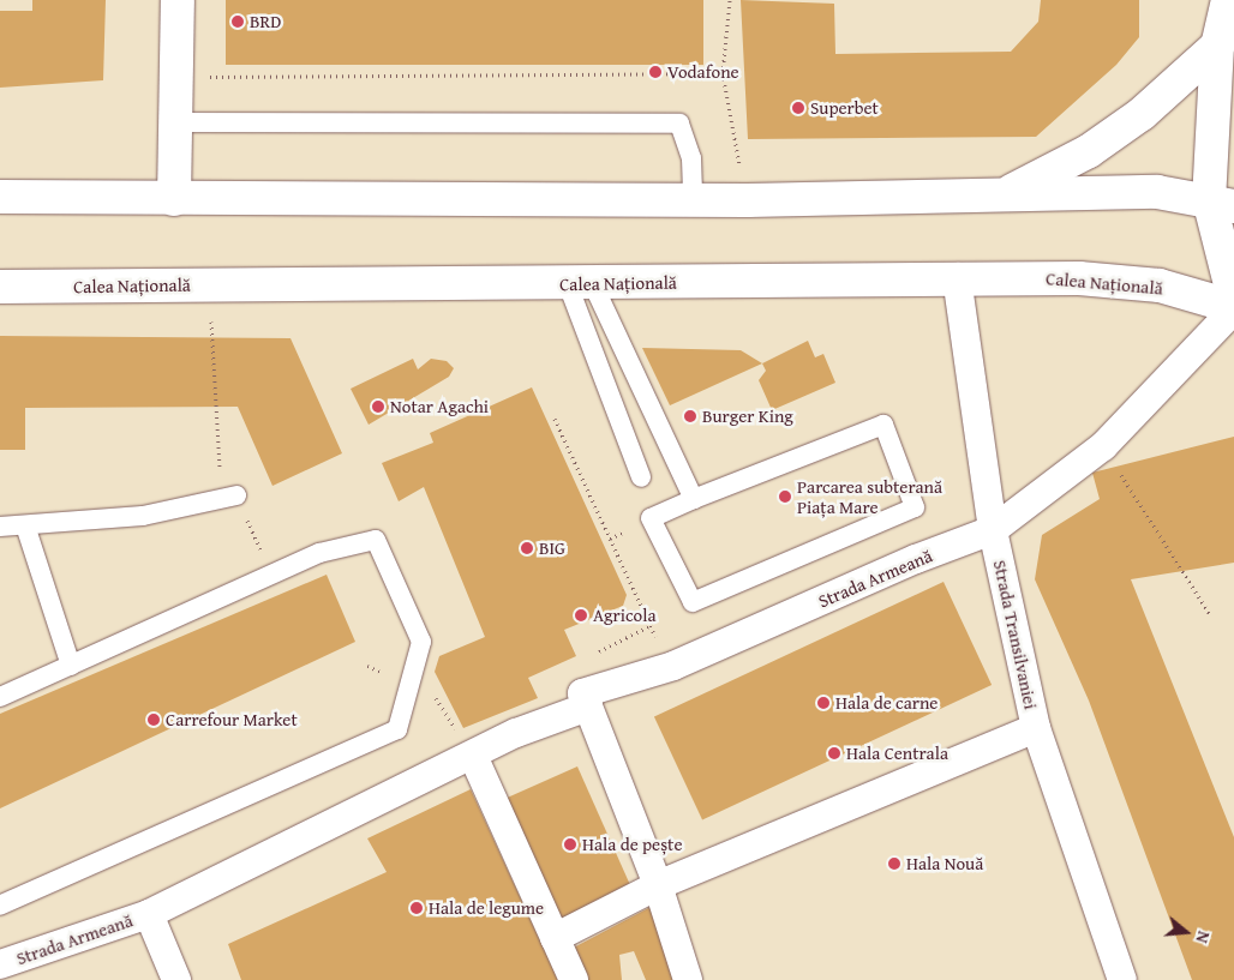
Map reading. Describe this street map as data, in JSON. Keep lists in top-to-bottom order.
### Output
{
  "streets": {
    "main road": ["Calea Națională"],
    "street": ["Strada Armeană", "Strada Transilvaniei"]
  },
  "crossings": [
    ["Calea Națională", "Strada Armeană"],
    ["Calea Națională", "Strada Transilvaniei"],
    ["Strada Armeană", "Strada Transilvaniei"]
  ],
  "places": [
    "BRD",
    "Vodafone",
    "Superbet",
    "Notar Agachi",
    "Burger King",
    "Parcarea subterană Piața Mare",
    "BIG",
    "Agricola",
    "Hala de carne",
    "Carrefour Market",
    "Hala Centrala",
    "Hala de pește",
    "Hala Nouă",
    "Hala de legume"
  ],
  "north": "right"
}
